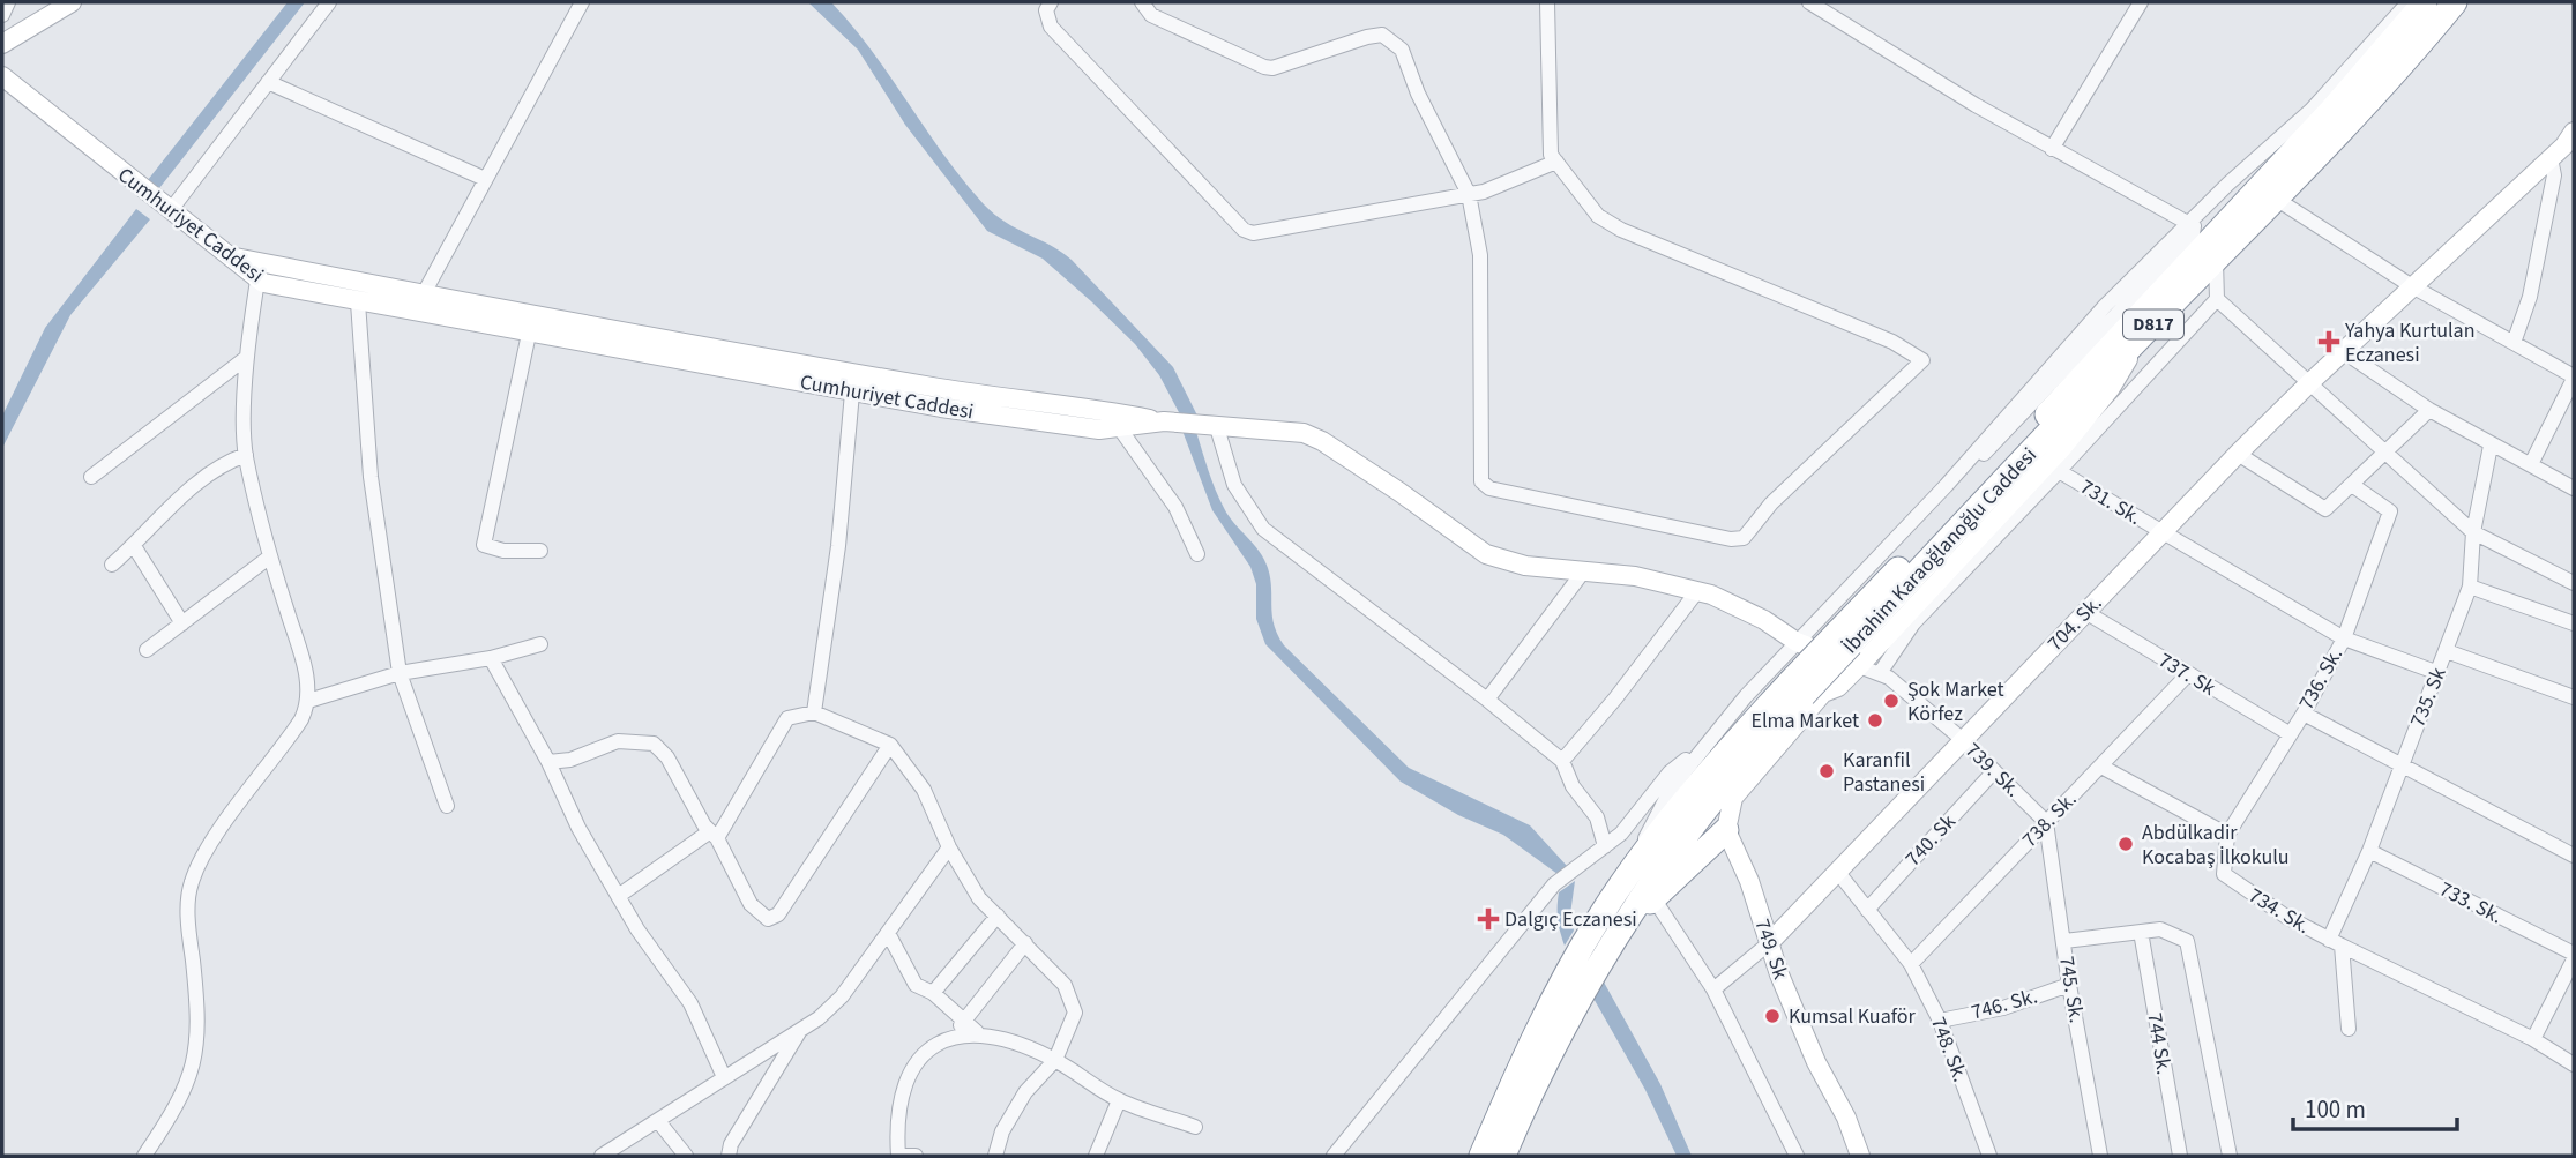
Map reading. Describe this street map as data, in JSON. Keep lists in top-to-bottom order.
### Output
{
  "streets": {
    "highway": ["D817", "İbrahim Karaoğlanoğlu Caddesi"],
    "street": [
      "Cumhuriyet Caddesi",
      "731. Sk.",
      "704. Sk.",
      "737. Sk",
      "736. Sk.",
      "735. Sk",
      "739. Sk.",
      "738. Sk.",
      "740. Sk",
      "733. Sk.",
      "734. Sk.",
      "749. Sk",
      "745. Sk.",
      "746. Sk.",
      "744 Sk.",
      "748. Sk."
    ]
  },
  "crossings": [
    ["Cumhuriyet Caddesi", "İbrahim Karaoğlanoğlu Caddesi"],
    ["Cumhuriyet Caddesi", "739. Sk."],
    ["731. Sk.", "704. Sk."],
    ["731. Sk.", "736. Sk."],
    ["731. Sk.", "735. Sk"],
    ["İbrahim Karaoğlanoğlu Caddesi", "739. Sk."],
    ["704. Sk.", "737. Sk"],
    ["704. Sk.", "739. Sk."],
    ["704. Sk.", "749. Sk"],
    ["704. Sk.", "748. Sk."],
    ["737. Sk", "736. Sk."],
    ["737. Sk", "738. Sk."],
    ["736. Sk.", "734. Sk."],
    ["735. Sk", "733. Sk."],
    ["735. Sk", "734. Sk."],
    ["739. Sk.", "738. Sk."],
    ["739. Sk.", "740. Sk"],
    ["739. Sk.", "745. Sk."],
    ["738. Sk.", "745. Sk."],
    ["738. Sk.", "748. Sk."],
    ["740. Sk", "748. Sk."],
    ["745. Sk.", "746. Sk."],
    ["746. Sk.", "748. Sk."]
  ],
  "places": {
    "health": ["Yahya Kurtulan Eczanesi", "Dalgıç Eczanesi"],
    "other": [
      "Şok Market Körfez",
      "Elma Market",
      "Karanfil Pastanesi",
      "Abdülkadir Kocabaş İlkokulu",
      "Kumsal Kuaför"
    ]
  },
  "scale_bar": "100 m"
}
